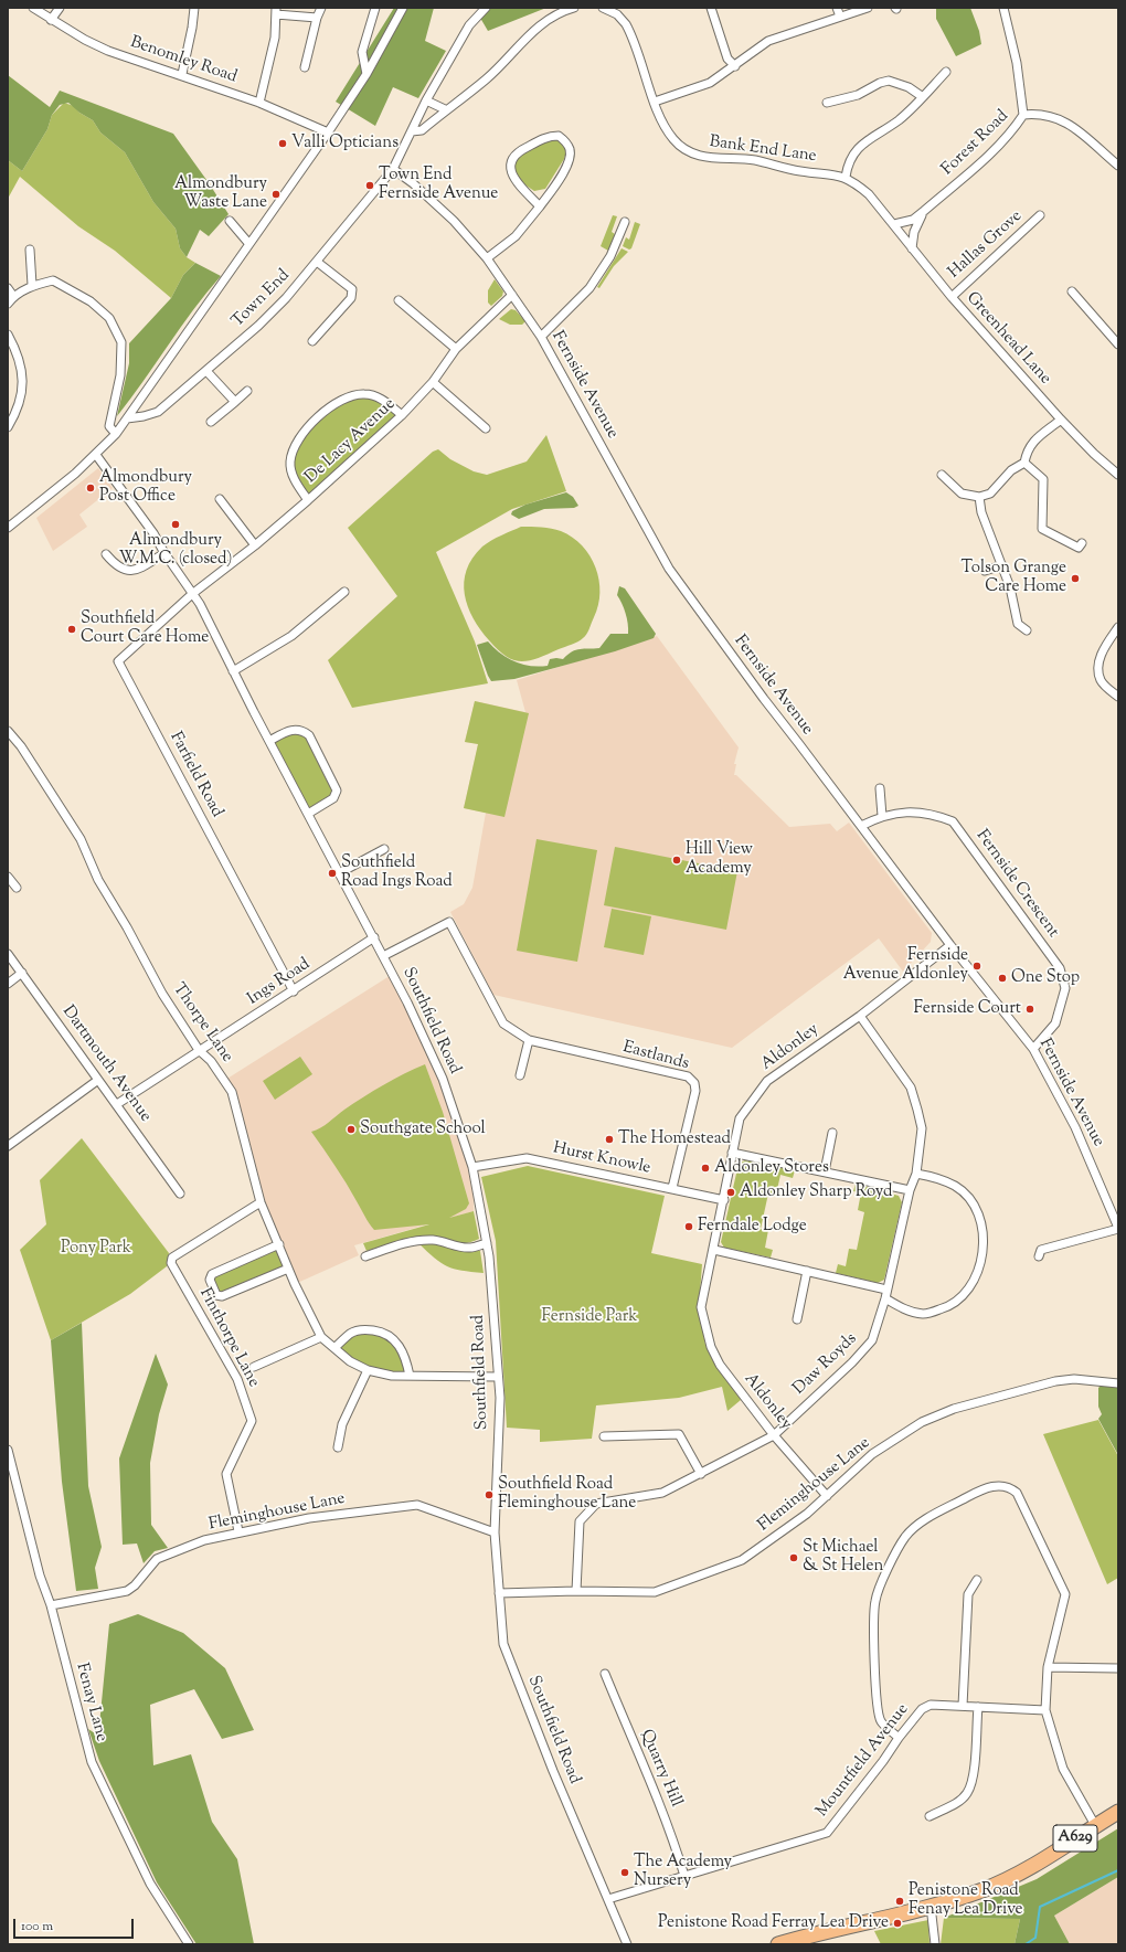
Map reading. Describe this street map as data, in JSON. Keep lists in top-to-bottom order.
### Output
{
  "streets": {
    "highway": ["A629"],
    "street": [
      "Benomley Road",
      "Forest Road",
      "Bank End Lane",
      "Hallas Grove",
      "Town End",
      "Greenhead Lane",
      "Fernside Avenue",
      "De Lacy Avenue",
      "Farfield Road",
      "Fernside Crescent",
      "Ings Road",
      "Southfield Road",
      "Thorpe Lane",
      "Aldonley",
      "Eastlands",
      "Dartmouth Avenue",
      "Hurst Knowle",
      "Finthorpe Lane",
      "Daw Royds",
      "Fleminghouse Lane",
      "Fenay Lane",
      "Mountfield Avenue",
      "Quarry Hill"
    ]
  },
  "crossings": [
    ["Forest Road", "Greenhead Lane"],
    ["Bank End Lane", "Greenhead Lane"],
    ["Hallas Grove", "Greenhead Lane"],
    ["Town End", "Fernside Avenue"],
    ["Fernside Avenue", "De Lacy Avenue"],
    ["Fernside Avenue", "Fernside Crescent"],
    ["Fernside Avenue", "Aldonley"],
    ["De Lacy Avenue", "Farfield Road"],
    ["De Lacy Avenue", "Southfield Road"],
    ["Farfield Road", "Ings Road"],
    ["Farfield Road", "Southfield Road"],
    ["Ings Road", "Southfield Road"],
    ["Ings Road", "Thorpe Lane"],
    ["Ings Road", "Dartmouth Avenue"],
    ["Southfield Road", "Thorpe Lane"],
    ["Southfield Road", "Eastlands"],
    ["Southfield Road", "Hurst Knowle"],
    ["Southfield Road", "Fleminghouse Lane"],
    ["Southfield Road", "Mountfield Avenue"],
    ["Thorpe Lane", "Finthorpe Lane"],
    ["Aldonley", "Hurst Knowle"],
    ["Aldonley", "Daw Royds"],
    ["Aldonley", "Fleminghouse Lane"],
    ["Eastlands", "Hurst Knowle"],
    ["Finthorpe Lane", "Fleminghouse Lane"],
    ["Daw Royds", "Fleminghouse Lane"],
    ["Fleminghouse Lane", "Fenay Lane"],
    ["Mountfield Avenue", "Quarry Hill"]
  ],
  "parks": ["Pony Park", "Fernside Park"],
  "places": [
    "Valli Opticians",
    "Town End Fernside Avenue",
    "Almondbury Waste Lane",
    "Almondbury Post Office",
    "Almondbury W.M.C. (closed)",
    "Tolson Grange Care Home",
    "Southfield Court Care Home",
    "Hill View Academy",
    "Southfield Road Ings Road",
    "Fernside Avenue Aldonley",
    "One Stop",
    "Fernside Court",
    "Southgate School",
    "The Homestead",
    "Aldonley Stores",
    "Aldonley Sharp Royd",
    "Ferndale Lodge",
    "Southfield Road Fleminghouse Lane",
    "St Michael & St Helen",
    "The Academy Nursery",
    "Penistone Road Fenay Lea Drive",
    "Penistone Road Ferray Lea Drive"
  ],
  "scale_bar": "100 m"
}
